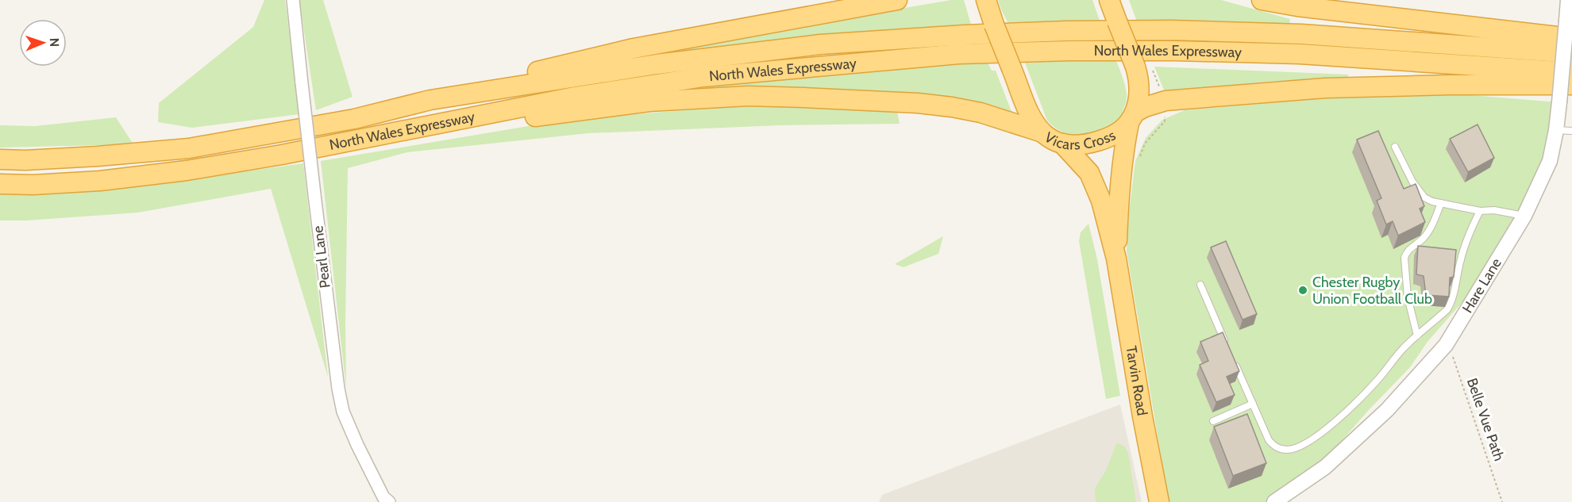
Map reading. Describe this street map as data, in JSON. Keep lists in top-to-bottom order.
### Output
{
  "streets": {
    "highway": ["North Wales Expressway", "Vicars Cross", "Tarvin Road"],
    "street": ["Pearl Lane", "Hare Lane"],
    "path": ["Belle Vue Path"]
  },
  "crossings": [
    ["Hare Lane", "Belle Vue Path"]
  ],
  "places": ["Chester Rugby Union Football Club"],
  "north": "right"
}
